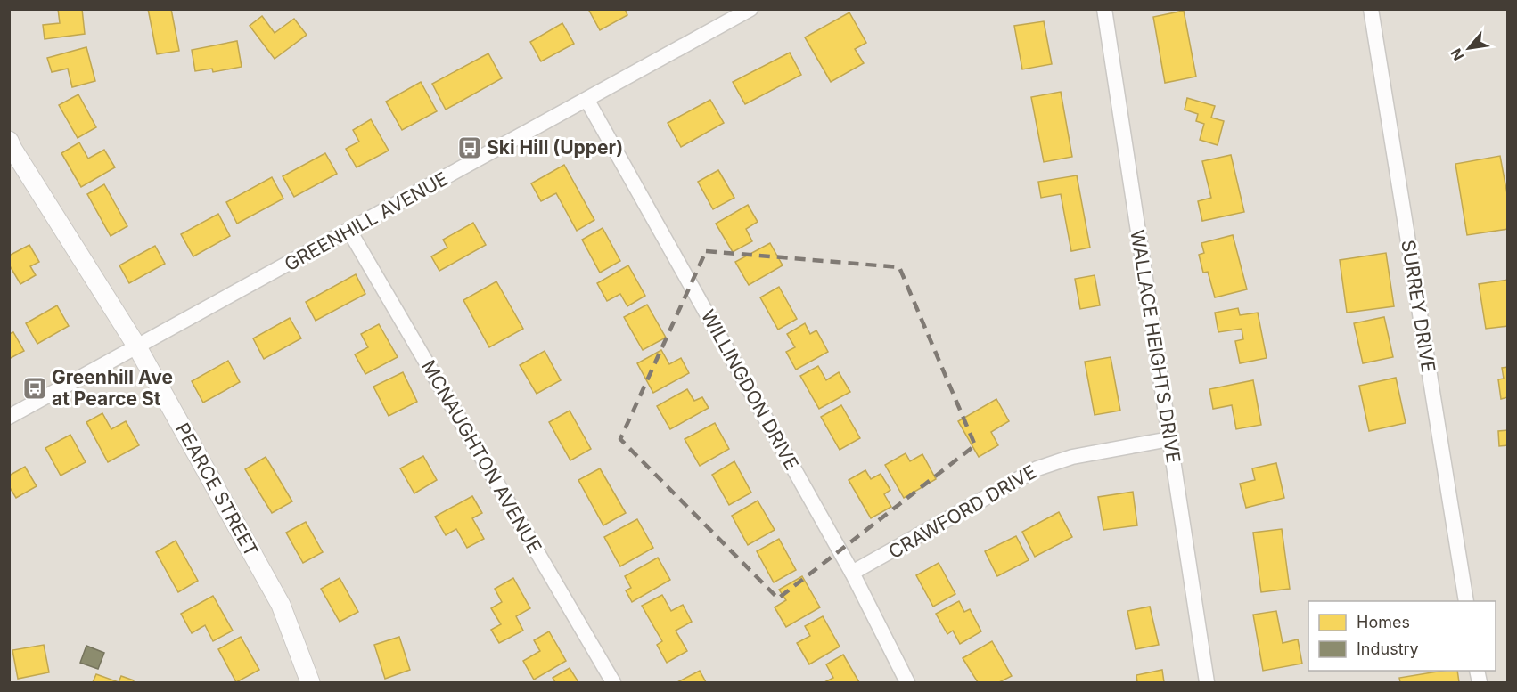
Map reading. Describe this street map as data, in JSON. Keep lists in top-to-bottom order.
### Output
{
  "streets": {
    "street": [
      "GREENHILL AVENUE",
      "SURREY DRIVE",
      "WALLACE HEIGHTS DRIVE",
      "WILLINGDON DRIVE",
      "MCNAUGHTON AVENUE",
      "PEARCE STREET",
      "CRAWFORD DRIVE"
    ]
  },
  "crossings": [
    ["GREENHILL AVENUE", "WILLINGDON DRIVE"],
    ["GREENHILL AVENUE", "MCNAUGHTON AVENUE"],
    ["GREENHILL AVENUE", "PEARCE STREET"],
    ["WALLACE HEIGHTS DRIVE", "CRAWFORD DRIVE"],
    ["WILLINGDON DRIVE", "CRAWFORD DRIVE"]
  ],
  "places": {
    "bus stop": ["Ski Hill (Upper)", "Greenhill Ave at Pearce St"]
  },
  "legend": ["Homes", "Industry"],
  "north": "bottom left"
}
